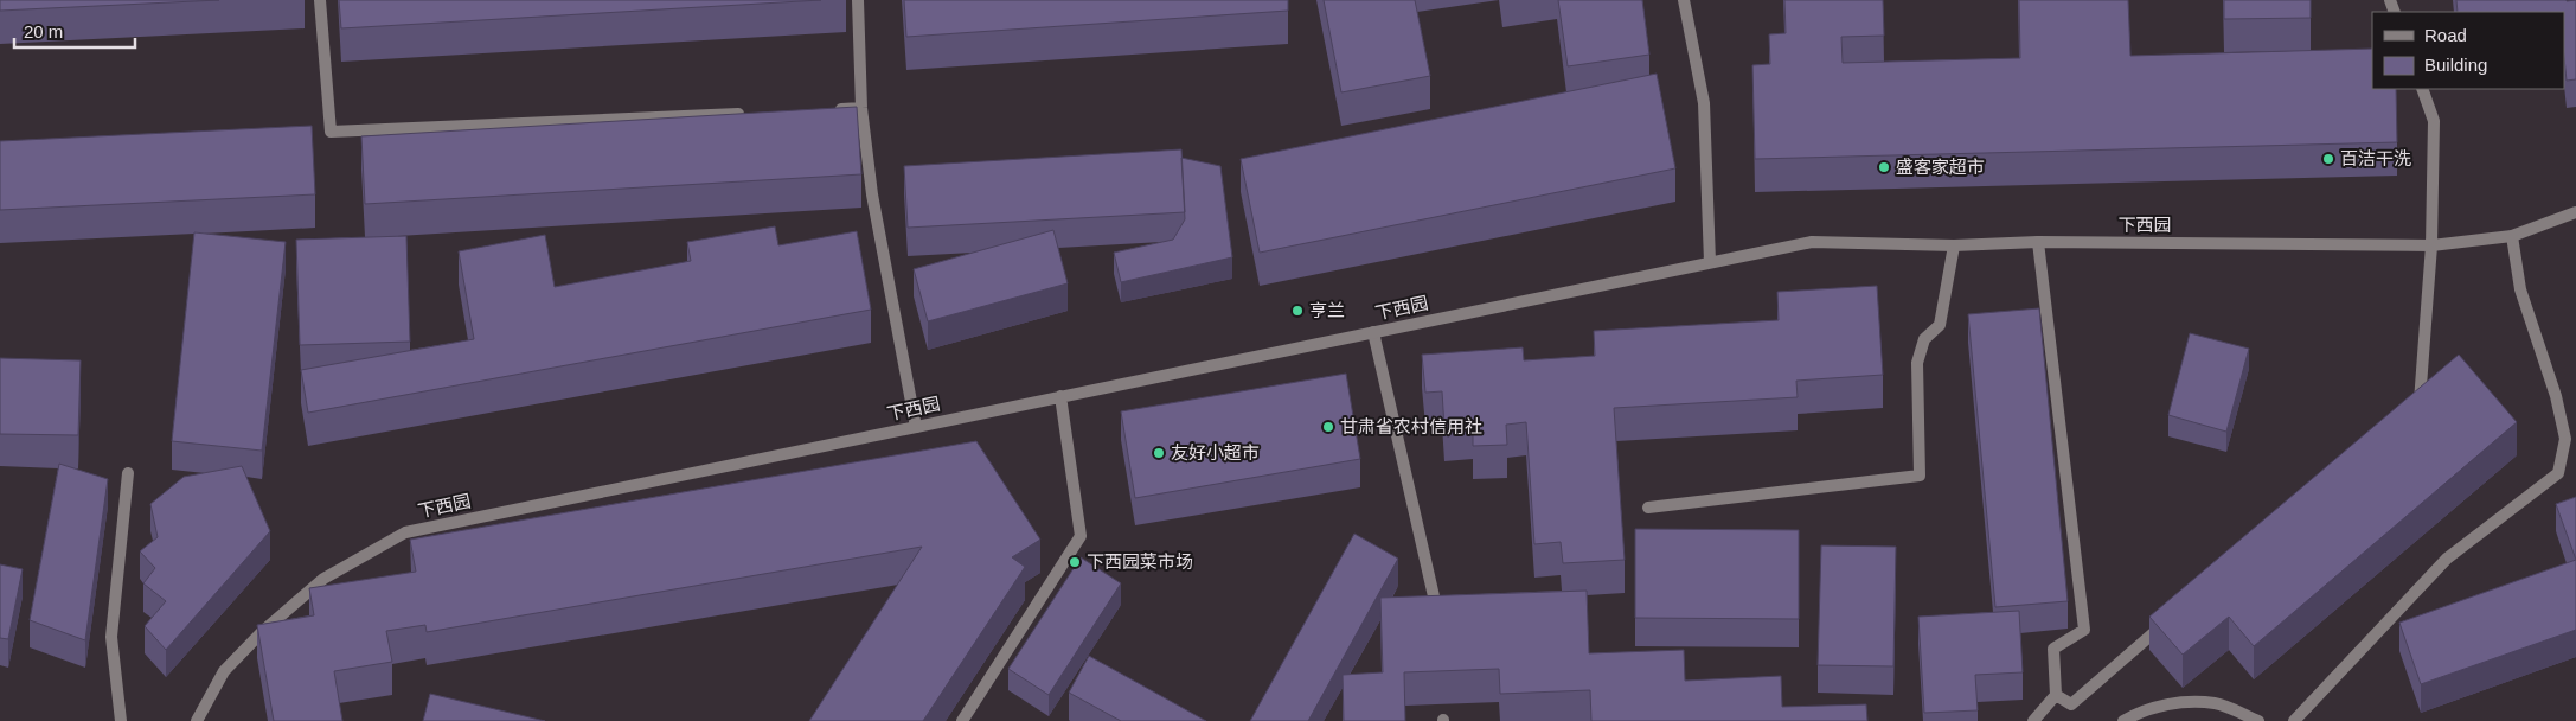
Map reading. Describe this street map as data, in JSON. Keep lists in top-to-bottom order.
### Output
{
  "streets": {
    "street": ["下西园"]
  },
  "places": [
    "百洁干洗",
    "盛客家超市",
    "亨兰",
    "甘肃省农村信用社",
    "友好小超市",
    "下西园菜市场"
  ],
  "legend": ["Road", "Building"],
  "scale_bar": "20 m"
}
